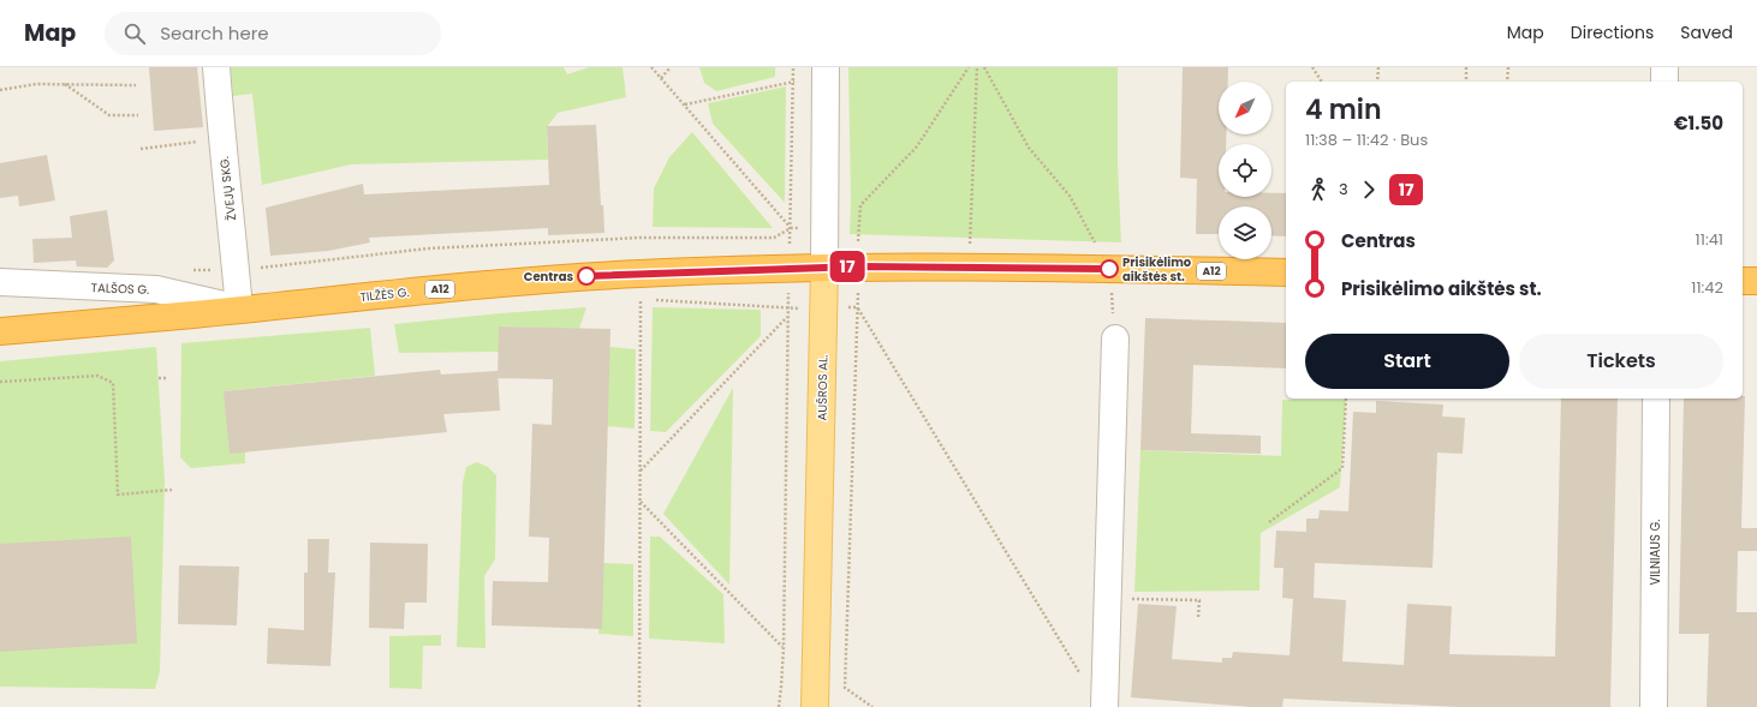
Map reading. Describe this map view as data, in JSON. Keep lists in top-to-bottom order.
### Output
{
  "streets": {
    "highway": ["A12", "TILŽĖS G."],
    "main road": ["AUŠROS AL."],
    "street": ["ŽVEJŲ SKG.", "TALŠOS G.", "VILNIAUS G."]
  },
  "crossings": [
    ["ŽVEJŲ SKG.", "TALŠOS G."],
    ["ŽVEJŲ SKG.", "TILŽĖS G."],
    ["TALŠOS G.", "TILŽĖS G."],
    ["TILŽĖS G.", "AUŠROS AL."]
  ],
  "places": ["Prisikėlimo aikštės st.", "Centras"],
  "lines": ["bus line 17"],
  "north": "bottom left",
  "page": {
    "header": "Map",
    "search": "Search here",
    "nav": ["Map", "Directions", "Saved"],
    "on_map": "17",
    "heading": ["4 min", "11:38 – 11:42 · Bus", "€1.50"],
    "legs": ["3", "17"],
    "list": [
      {
        "name": "Centras",
        "value": "11:41"
      },
      {
        "name": "Prisikėlimo aikštės st.",
        "value": "11:42"
      }
    ],
    "buttons": ["Start", "Tickets"]
  }
}
